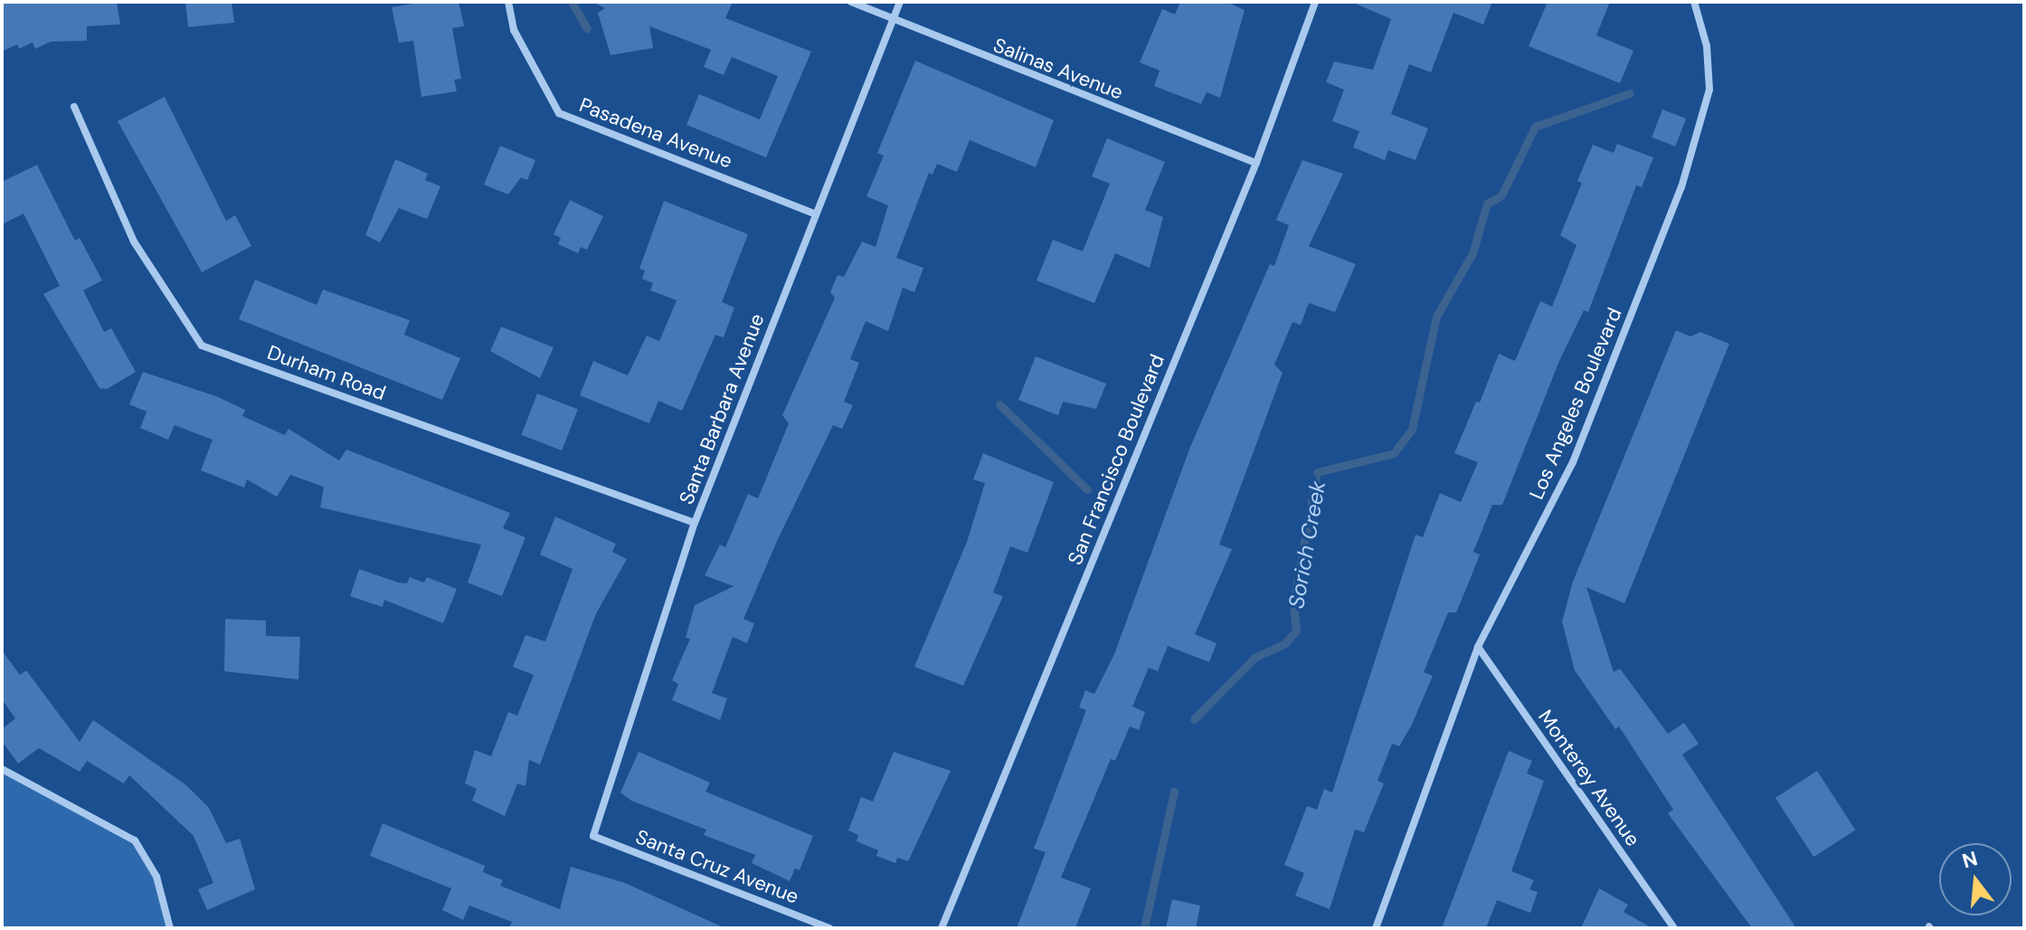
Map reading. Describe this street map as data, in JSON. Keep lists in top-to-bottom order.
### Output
{
  "streets": {
    "street": [
      "Salinas Avenue",
      "Pasadena Avenue",
      "Durham Road",
      "Los Angeles Boulevard",
      "Santa Barbara Avenue",
      "San Francisco Boulevard",
      "Monterey Avenue",
      "Santa Cruz Avenue"
    ]
  },
  "crossings": [
    ["Salinas Avenue", "Santa Barbara Avenue"],
    ["Salinas Avenue", "San Francisco Boulevard"],
    ["Pasadena Avenue", "Santa Barbara Avenue"],
    ["Durham Road", "Santa Barbara Avenue"],
    ["Los Angeles Boulevard", "Monterey Avenue"],
    ["Santa Barbara Avenue", "Santa Cruz Avenue"]
  ],
  "water": ["Sorich Creek"],
  "north": "top"
}
